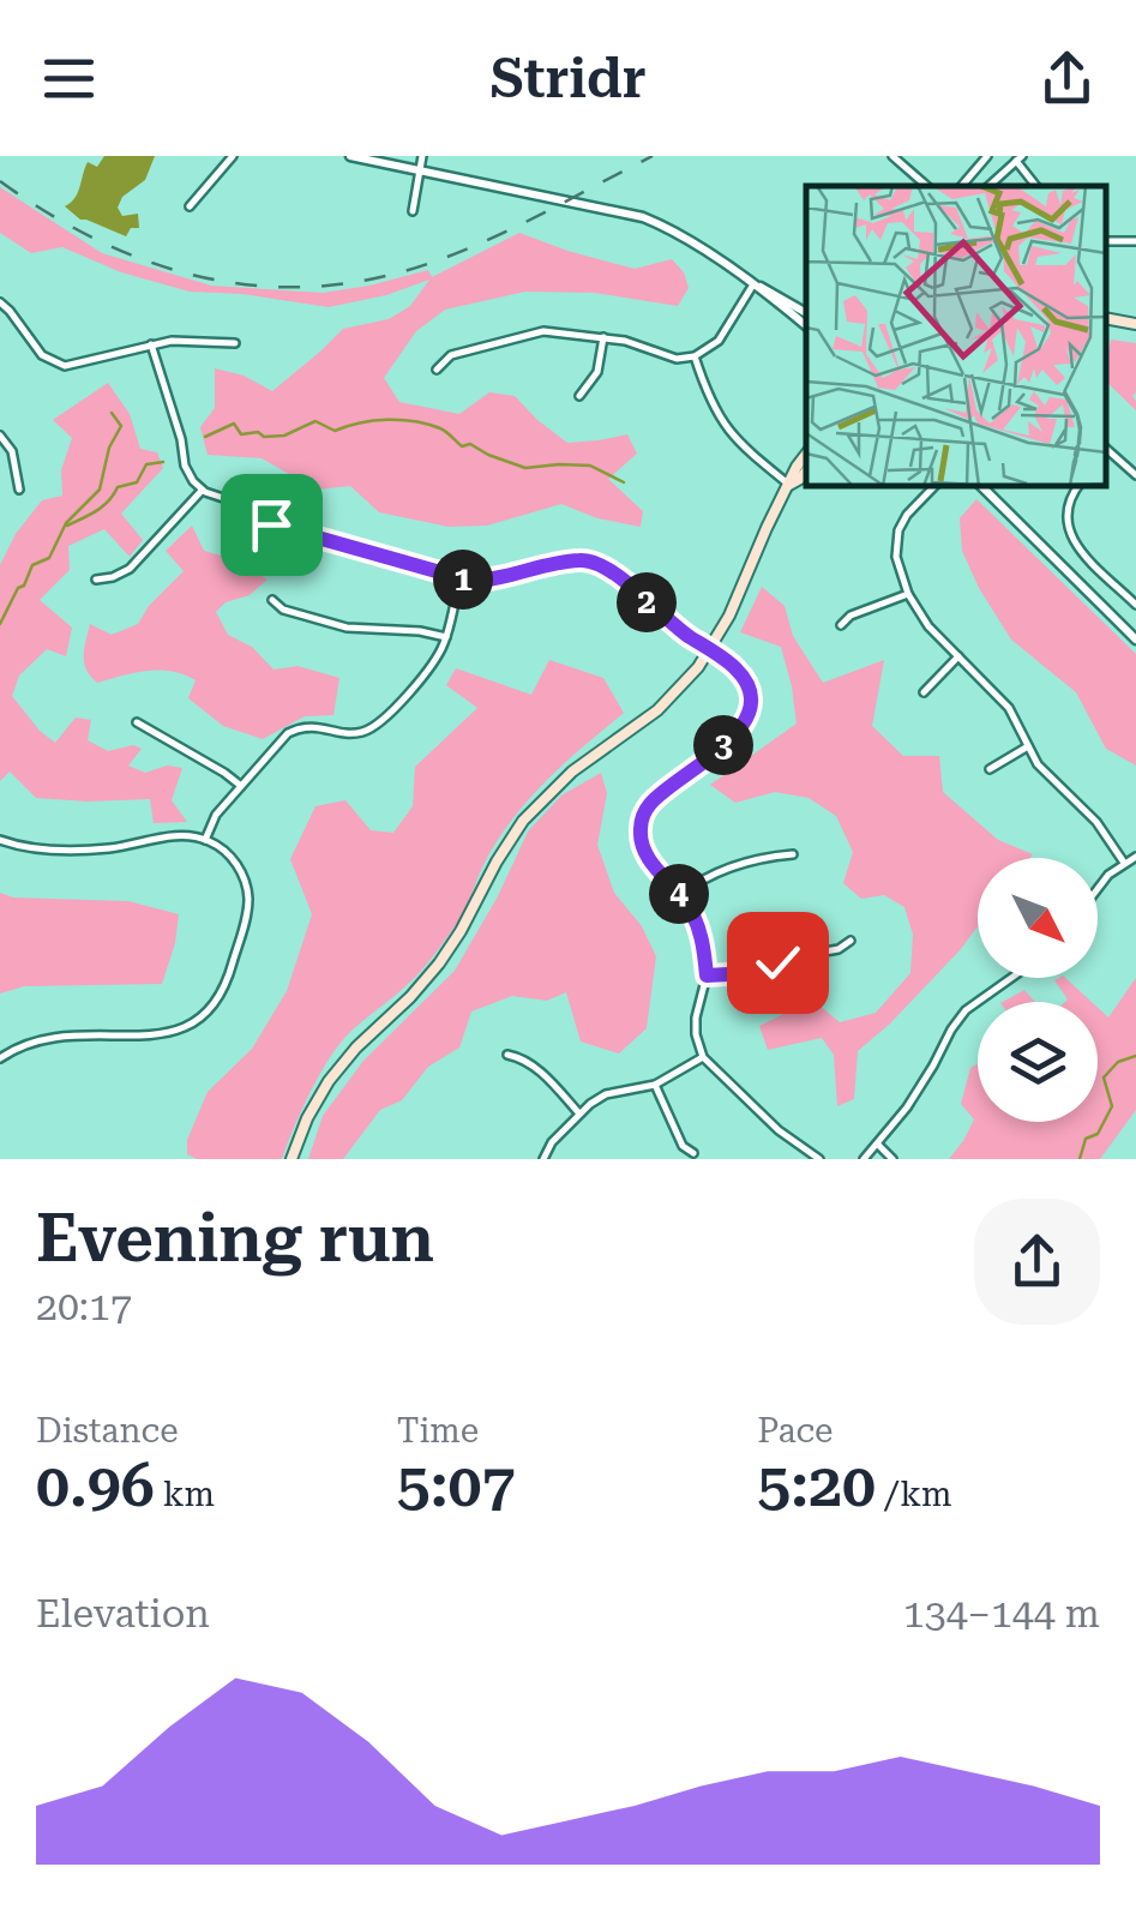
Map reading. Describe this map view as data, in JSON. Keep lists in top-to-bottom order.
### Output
{
  "north": "bottom right",
  "page": {
    "header": "Stridr",
    "pins": [
      "1",
      "2",
      "3",
      "4"
    ],
    "heading": ["Evening run", "20:17"],
    "stats": [
      ["Distance", "0.96 km"],
      ["Time", "5:07"],
      ["Pace", "5:20 /km"]
    ],
    "chart": ["Elevation", "134–144 m"]
  }
}
